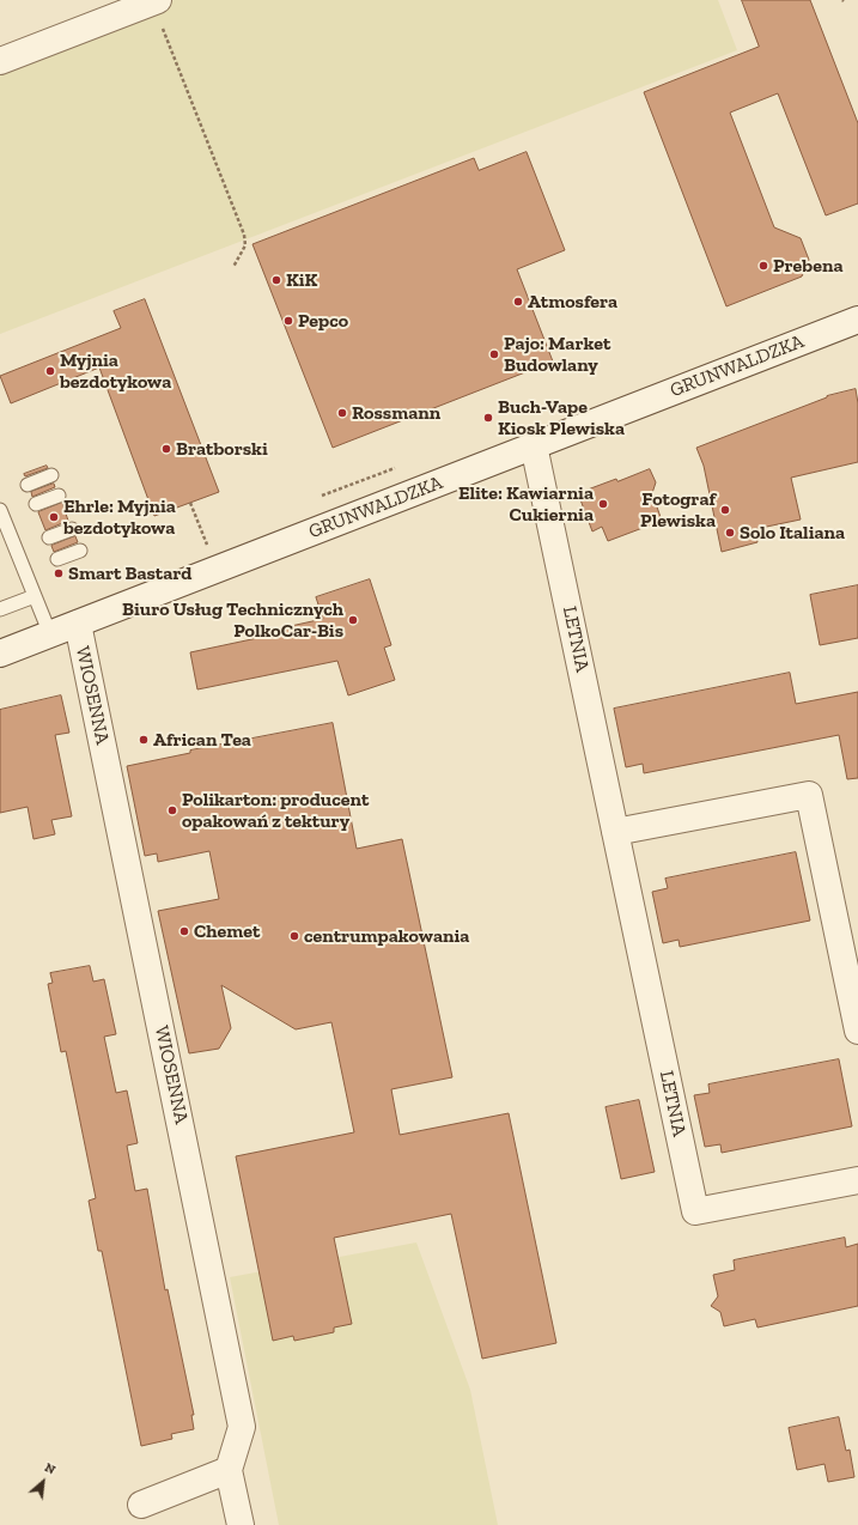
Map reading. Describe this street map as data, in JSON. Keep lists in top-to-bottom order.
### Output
{
  "streets": {
    "street": ["GRUNWALDZKA", "LETNIA", "WIOSENNA"]
  },
  "crossings": [
    ["GRUNWALDZKA", "LETNIA"],
    ["GRUNWALDZKA", "WIOSENNA"]
  ],
  "places": [
    "Prebena",
    "KiK",
    "Atmosfera",
    "Pepco",
    "Pajo: Market Budowlany",
    "Myjnia bezdotykowa",
    "Rossmann",
    "Buch-Vape Kiosk Plewiska",
    "Bratborski",
    "Elite: Kawiarnia Cukiernia",
    "Fotograf Plewiska",
    "Ehrle: Myjnia bezdotykowa",
    "Solo Italiana",
    "Smart Bastard",
    "Biuro Usług Technicznych PolkoCar-Bis",
    "African Tea",
    "Polikarton: producent opakowań z tektury",
    "Chemet",
    "centrumpakowania"
  ],
  "north": "top right"
}
